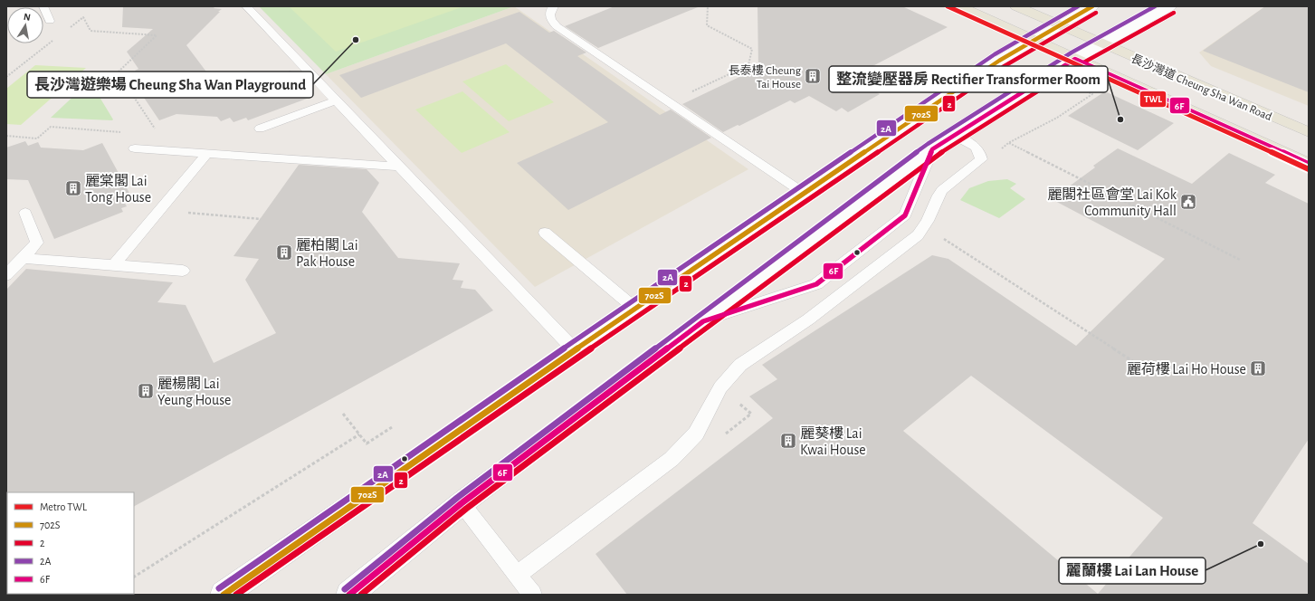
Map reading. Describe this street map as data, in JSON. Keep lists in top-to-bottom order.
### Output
{
  "streets": {
    "main road": ["長沙灣道 Cheung Sha Wan Road"]
  },
  "places": {
    "other": ["長沙灣遊樂場 Cheung Sha Wan Playground", "整流變壓器房 Rectifier Transformer Room", "麗蘭樓 Lai Lan House"],
    "building": [
      "長泰樓 Cheung Tai House",
      "麗棠閣 Lai Tong House",
      "麗柏閣 Lai Pak House",
      "麗荷樓 Lai Ho House",
      "麗楊閣 Lai Yeung House",
      "麗葵樓 Lai Kwai House"
    ],
    "public building": ["麗閣社區會堂 Lai Kok Community Hall"]
  },
  "lines": [
    "metro line TWL",
    "transit line 702S",
    "transit line 2A",
    "transit line 2",
    "transit line 6F"
  ],
  "legend": [
    "Metro TWL",
    "702S",
    "2",
    "2A",
    "6F"
  ],
  "north": "top"
}
